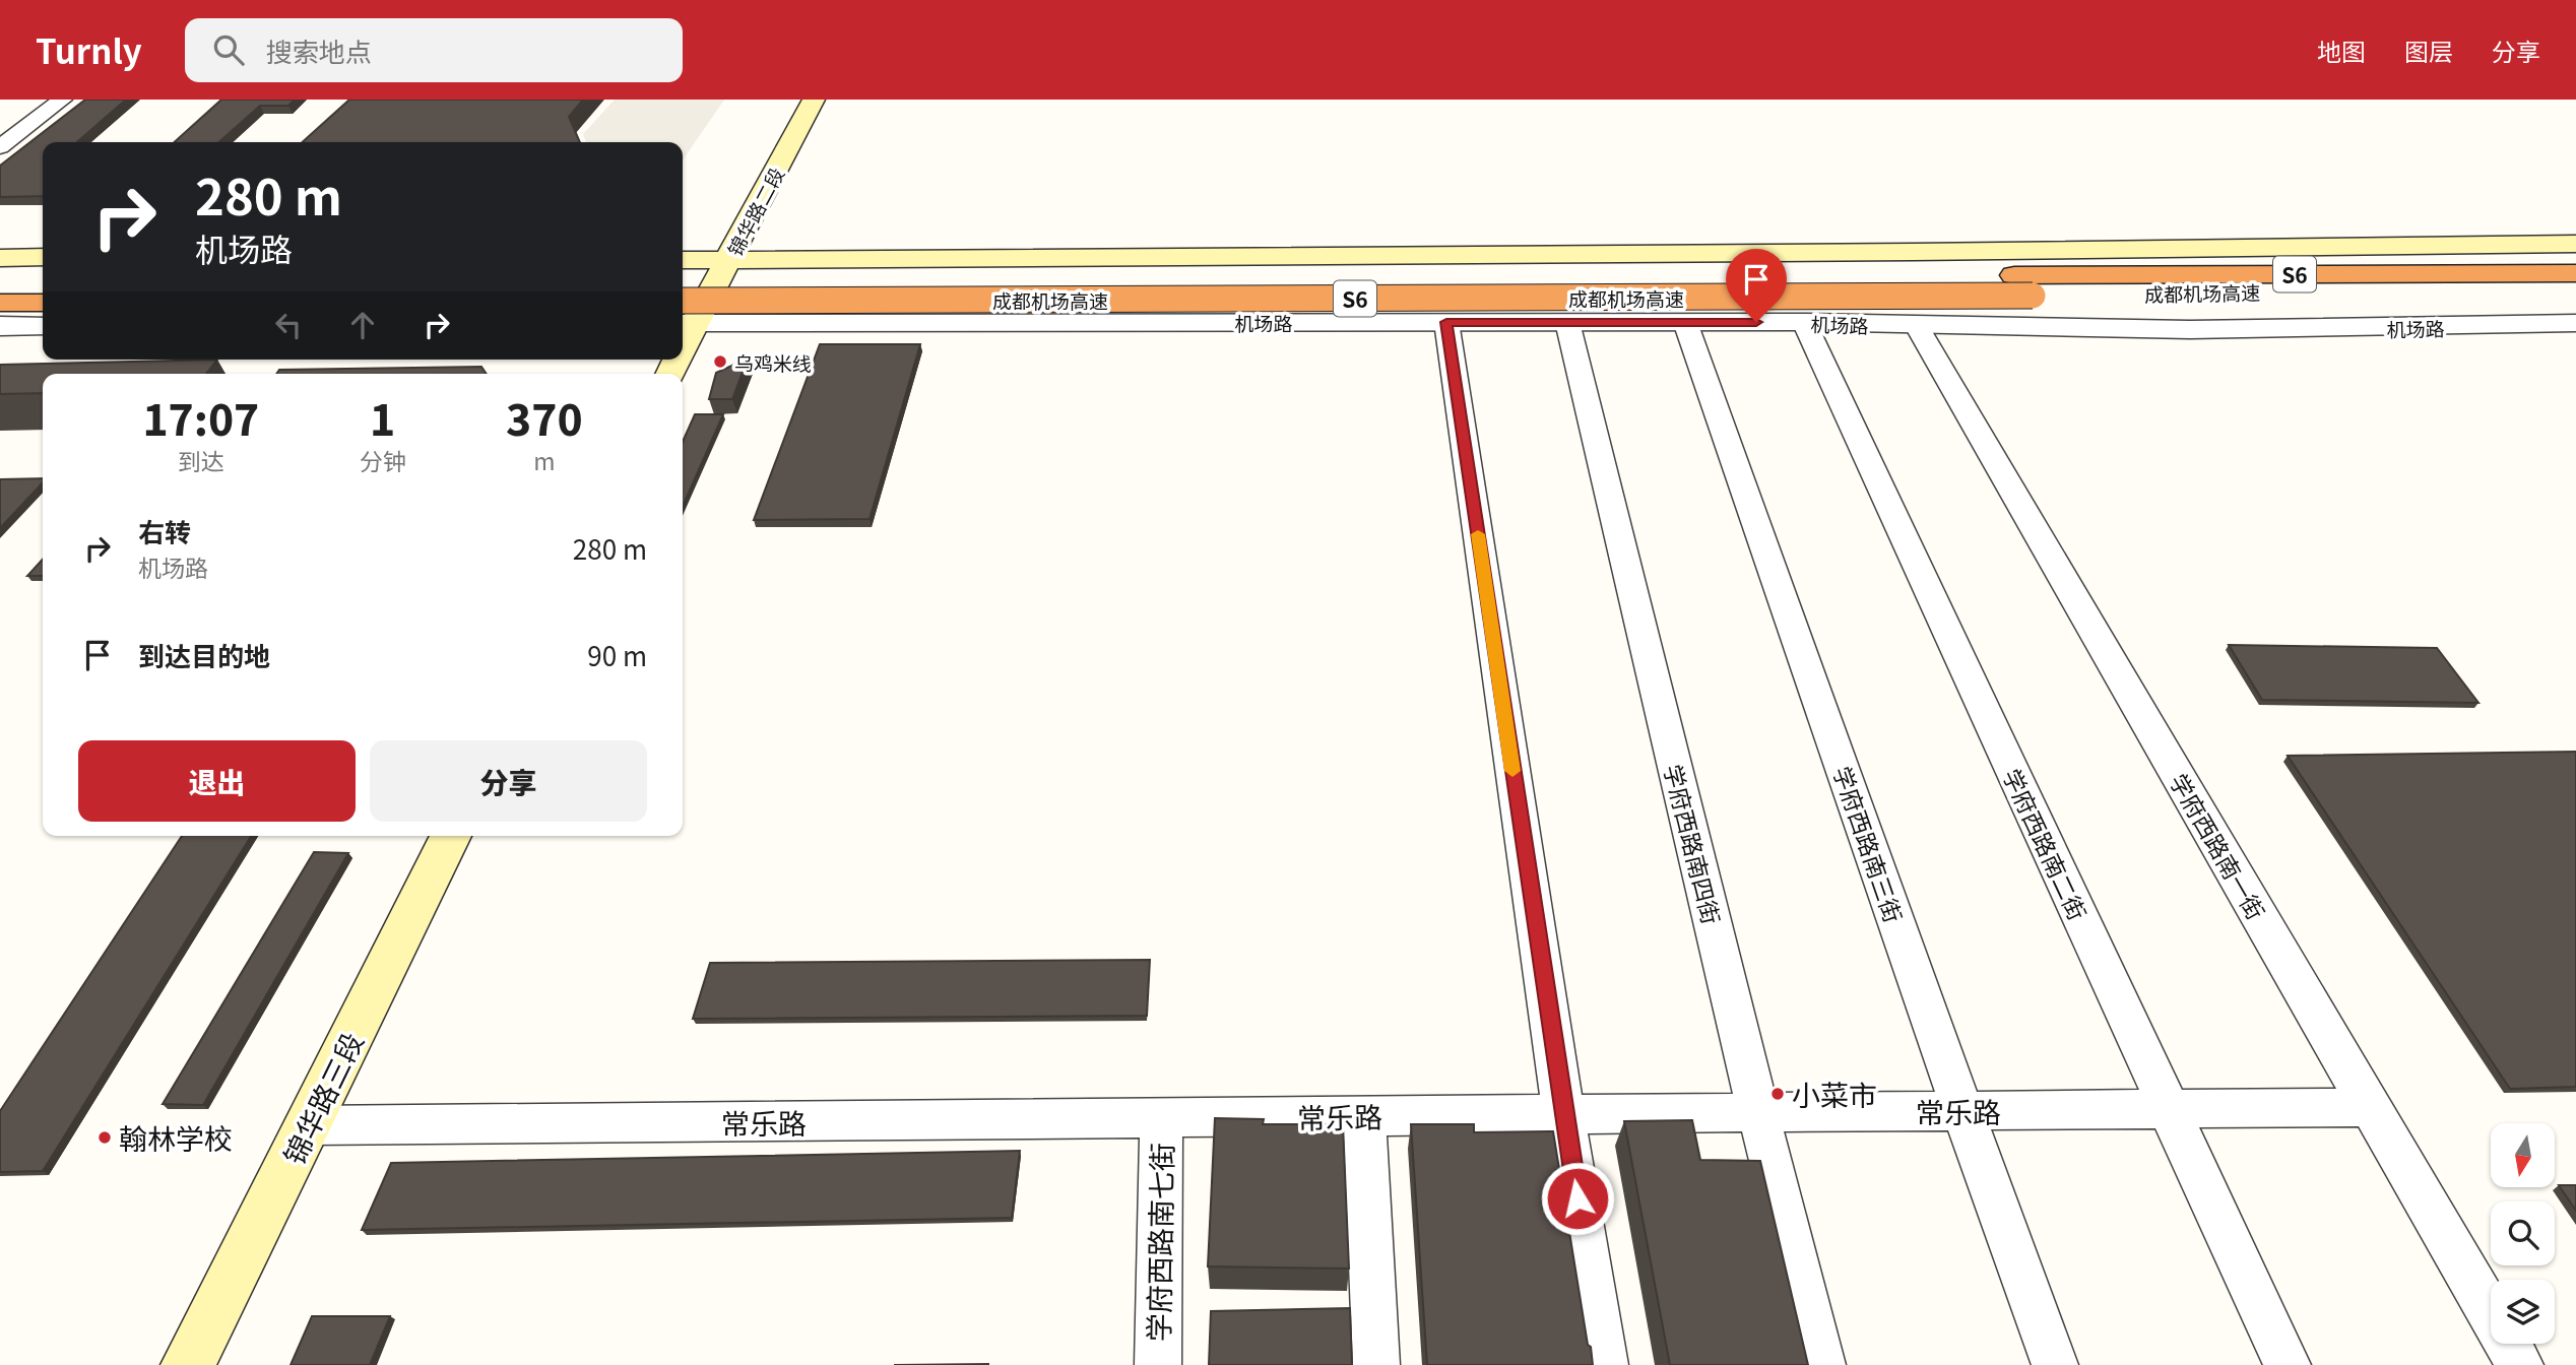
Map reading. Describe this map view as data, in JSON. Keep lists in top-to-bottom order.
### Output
{
  "streets": {
    "highway": ["S6", "成都机场高速"],
    "main road": ["锦华路二段", "锦华路三段"],
    "street": [
      "机场路",
      "学府西路南四街",
      "学府西路南三街",
      "学府西路南二街",
      "学府西路南一街",
      "常乐路",
      "学府西路南七街"
    ]
  },
  "crossings": [
    ["锦华路二段", "成都机场高速"],
    ["锦华路二段", "机场路"],
    ["成都机场高速", "机场路"],
    ["机场路", "学府西路南四街"],
    ["机场路", "学府西路南三街"],
    ["机场路", "学府西路南二街"],
    ["机场路", "学府西路南一街"],
    ["学府西路南四街", "常乐路"],
    ["学府西路南三街", "常乐路"],
    ["学府西路南二街", "常乐路"],
    ["学府西路南一街", "常乐路"],
    ["锦华路三段", "常乐路"],
    ["常乐路", "学府西路南七街"]
  ],
  "places": ["乌鸡米线", "小菜市", "翰林学校"],
  "north": "bottom",
  "page": {
    "header": "Turnly",
    "search": "搜索地点",
    "nav": ["地图", "图层", "分享"],
    "turn": ["280 m", "机场路"],
    "eta": [
      "17:07",
      "到达",
      "1",
      "分钟",
      "370",
      "m"
    ],
    "list": [
      {
        "name": "右转",
        "note": "机场路",
        "value": "280 m"
      },
      {
        "name": "到达目的地",
        "value": "90 m"
      }
    ],
    "buttons": ["退出", "分享"]
  }
}
